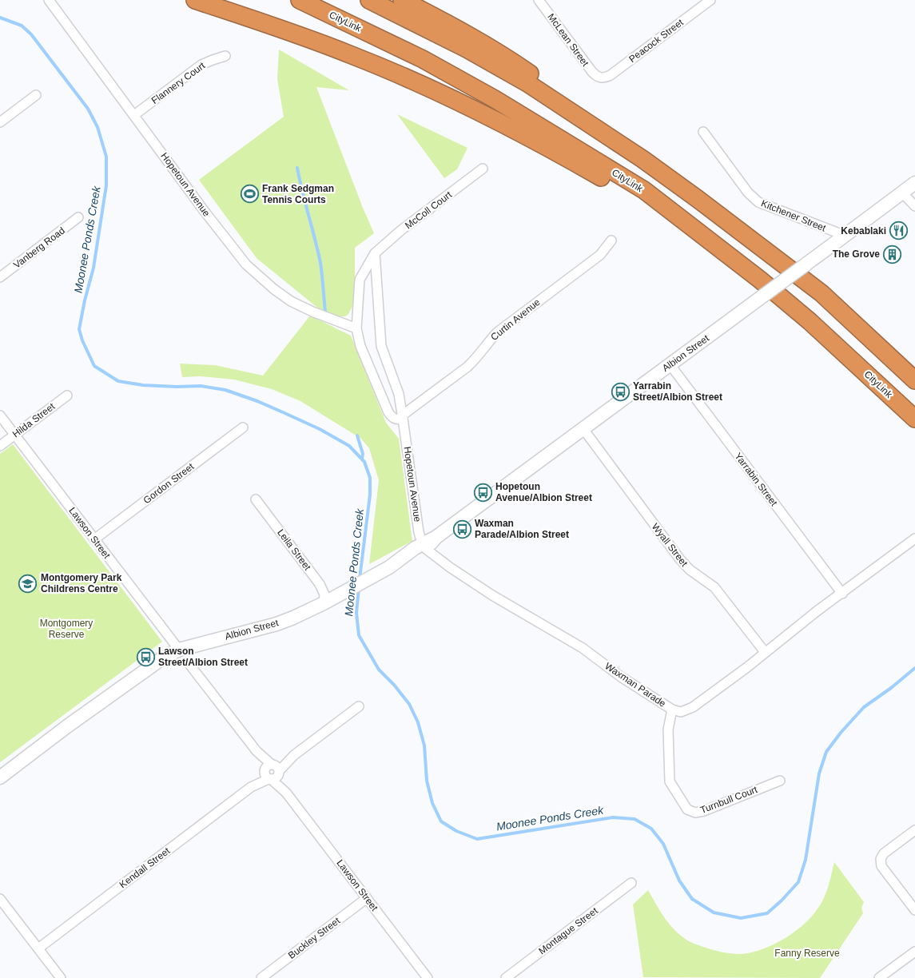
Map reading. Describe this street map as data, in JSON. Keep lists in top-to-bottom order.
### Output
{
  "streets": {
    "highway": ["CityLink"],
    "street": [
      "McLean Street",
      "Peacock Street",
      "Flannery Court",
      "Hopetoun Avenue",
      "McColl Court",
      "Kitchener Street",
      "Vanberg Road",
      "Curtin Avenue",
      "Albion Street",
      "Hilda Street",
      "Yarrabin Street",
      "Gordon Street",
      "Lawson Street",
      "Wyall Street",
      "Leila Street",
      "Waxman Parade",
      "Turnbull Court",
      "Kendall Street",
      "Montague Street",
      "Buckley Street"
    ]
  },
  "crossings": [
    ["McLean Street", "Peacock Street"],
    ["Flannery Court", "Hopetoun Avenue"],
    ["Hopetoun Avenue", "McColl Court"],
    ["Hopetoun Avenue", "Curtin Avenue"],
    ["Hopetoun Avenue", "Albion Street"],
    ["Hopetoun Avenue", "Waxman Parade"],
    ["Kitchener Street", "Albion Street"],
    ["Albion Street", "Yarrabin Street"],
    ["Albion Street", "Lawson Street"],
    ["Albion Street", "Wyall Street"],
    ["Albion Street", "Leila Street"],
    ["Albion Street", "Waxman Parade"],
    ["Hilda Street", "Lawson Street"],
    ["Yarrabin Street", "Waxman Parade"],
    ["Gordon Street", "Lawson Street"],
    ["Lawson Street", "Kendall Street"],
    ["Lawson Street", "Buckley Street"],
    ["Wyall Street", "Waxman Parade"],
    ["Waxman Parade", "Turnbull Court"]
  ],
  "water": ["Moonee Ponds Creek"],
  "parks": ["Montgomery Reserve", "Fanny Reserve"],
  "places": {
    "sports": ["Frank Sedgman Tennis Courts"],
    "restaurant": ["Kebablaki"],
    "building": ["The Grove"],
    "bus stop": [
      "Yarrabin Street/Albion Street",
      "Hopetoun Avenue/Albion Street",
      "Waxman Parade/Albion Street",
      "Lawson Street/Albion Street"
    ],
    "school or university": ["Montgomery Park Childrens Centre"]
  }
}
